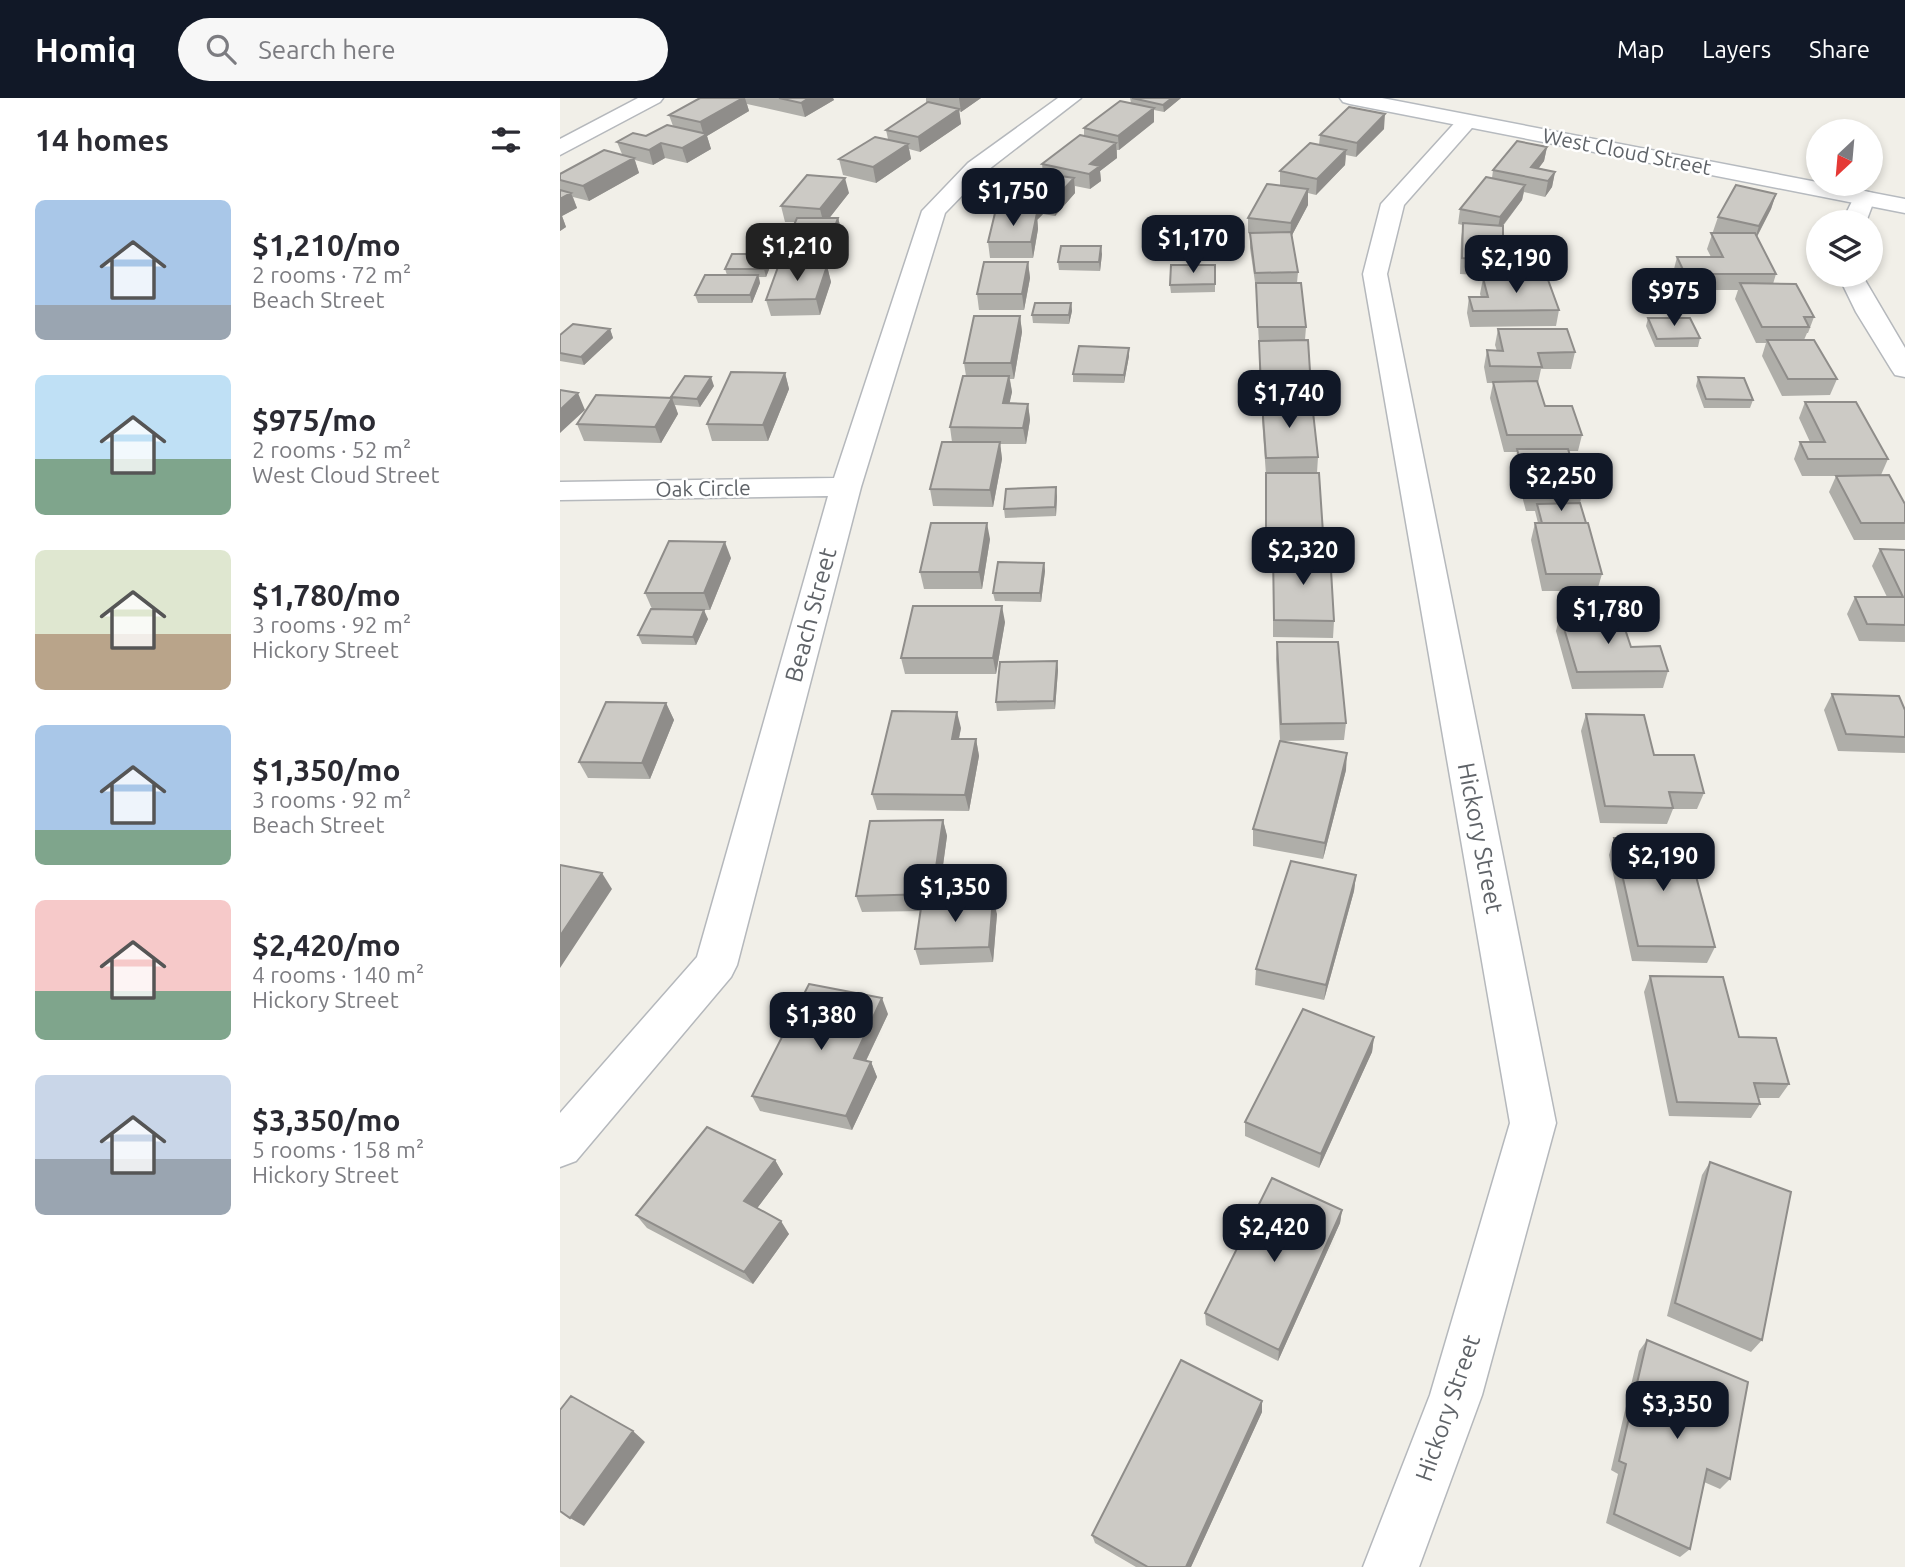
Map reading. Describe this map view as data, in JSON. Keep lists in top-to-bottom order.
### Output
{
  "streets": {
    "street": [
      "West Cloud Street",
      "Oak Circle",
      "Beach Street",
      "Hickory Street"
    ]
  },
  "crossings": [
    ["West Cloud Street", "Hickory Street"],
    ["Oak Circle", "Beach Street"]
  ],
  "north": "bottom left",
  "page": {
    "header": "Homiq",
    "search": "Search here",
    "nav": ["Map", "Layers", "Share"],
    "heading": "14 homes",
    "price": [
      "$1,750",
      "$1,170",
      "$1,210",
      "$2,190",
      "$975",
      "$1,740",
      "$2,250",
      "$2,320",
      "$1,780",
      "$2,190",
      "$1,350",
      "$1,380",
      "$2,420",
      "$3,350"
    ],
    "list": [
      {
        "name": "$1,210/mo",
        "note": "2 rooms · 72 m² · Beach Street"
      },
      {
        "name": "$975/mo",
        "note": "2 rooms · 52 m² · West Cloud Street"
      },
      {
        "name": "$1,780/mo",
        "note": "3 rooms · 92 m² · Hickory Street"
      },
      {
        "name": "$1,350/mo",
        "note": "3 rooms · 92 m² · Beach Street"
      },
      {
        "name": "$2,420/mo",
        "note": "4 rooms · 140 m² · Hickory Street"
      },
      {
        "name": "$3,350/mo",
        "note": "5 rooms · 158 m² · Hickory Street"
      }
    ]
  }
}
